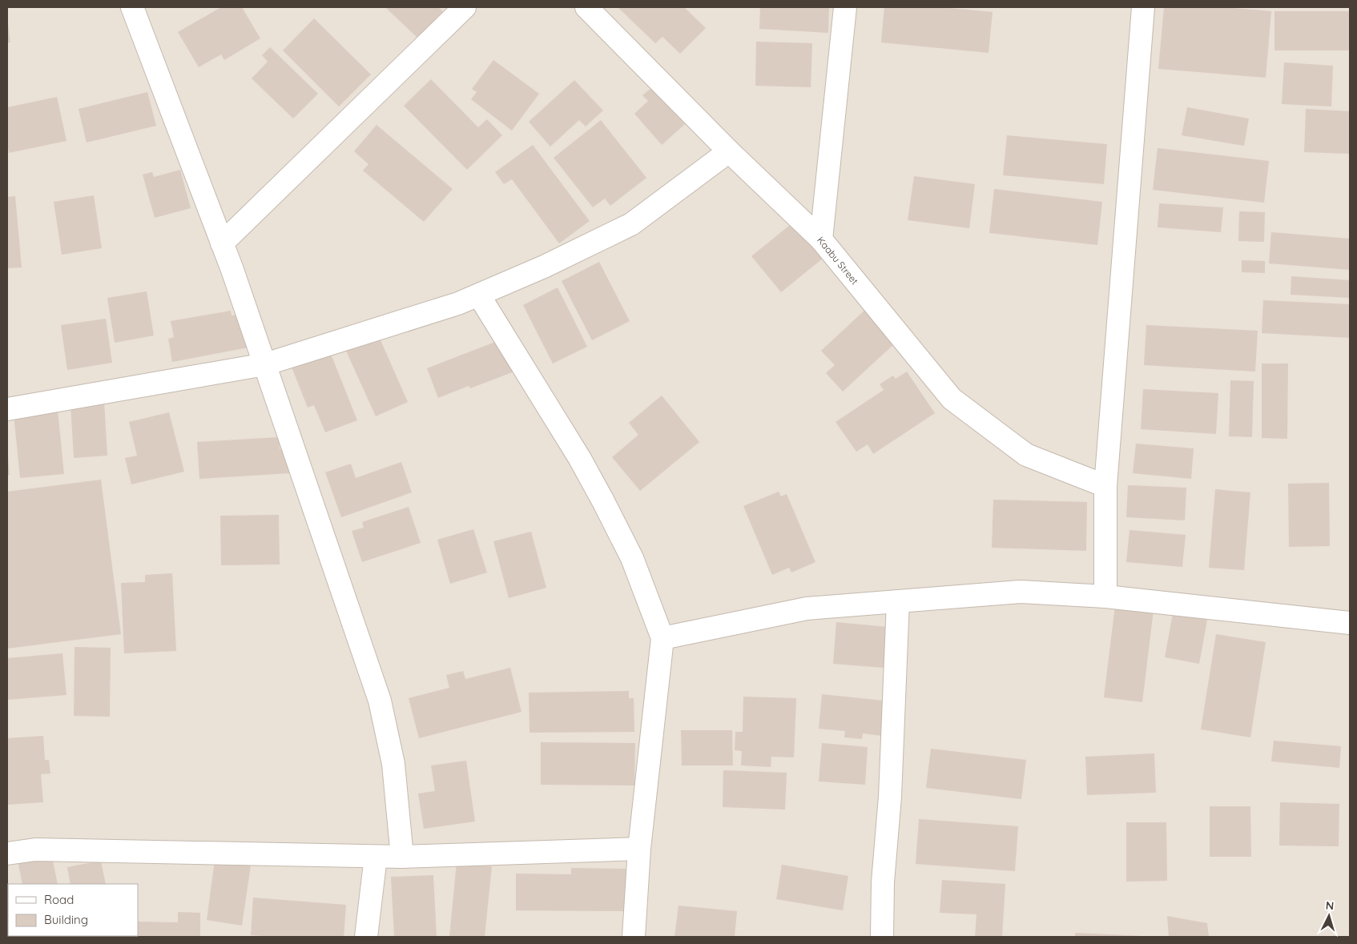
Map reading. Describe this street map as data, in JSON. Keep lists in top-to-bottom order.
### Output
{
  "streets": {
    "street": ["Kaabu Street"]
  },
  "legend": ["Road", "Building"],
  "north": "top"
}
